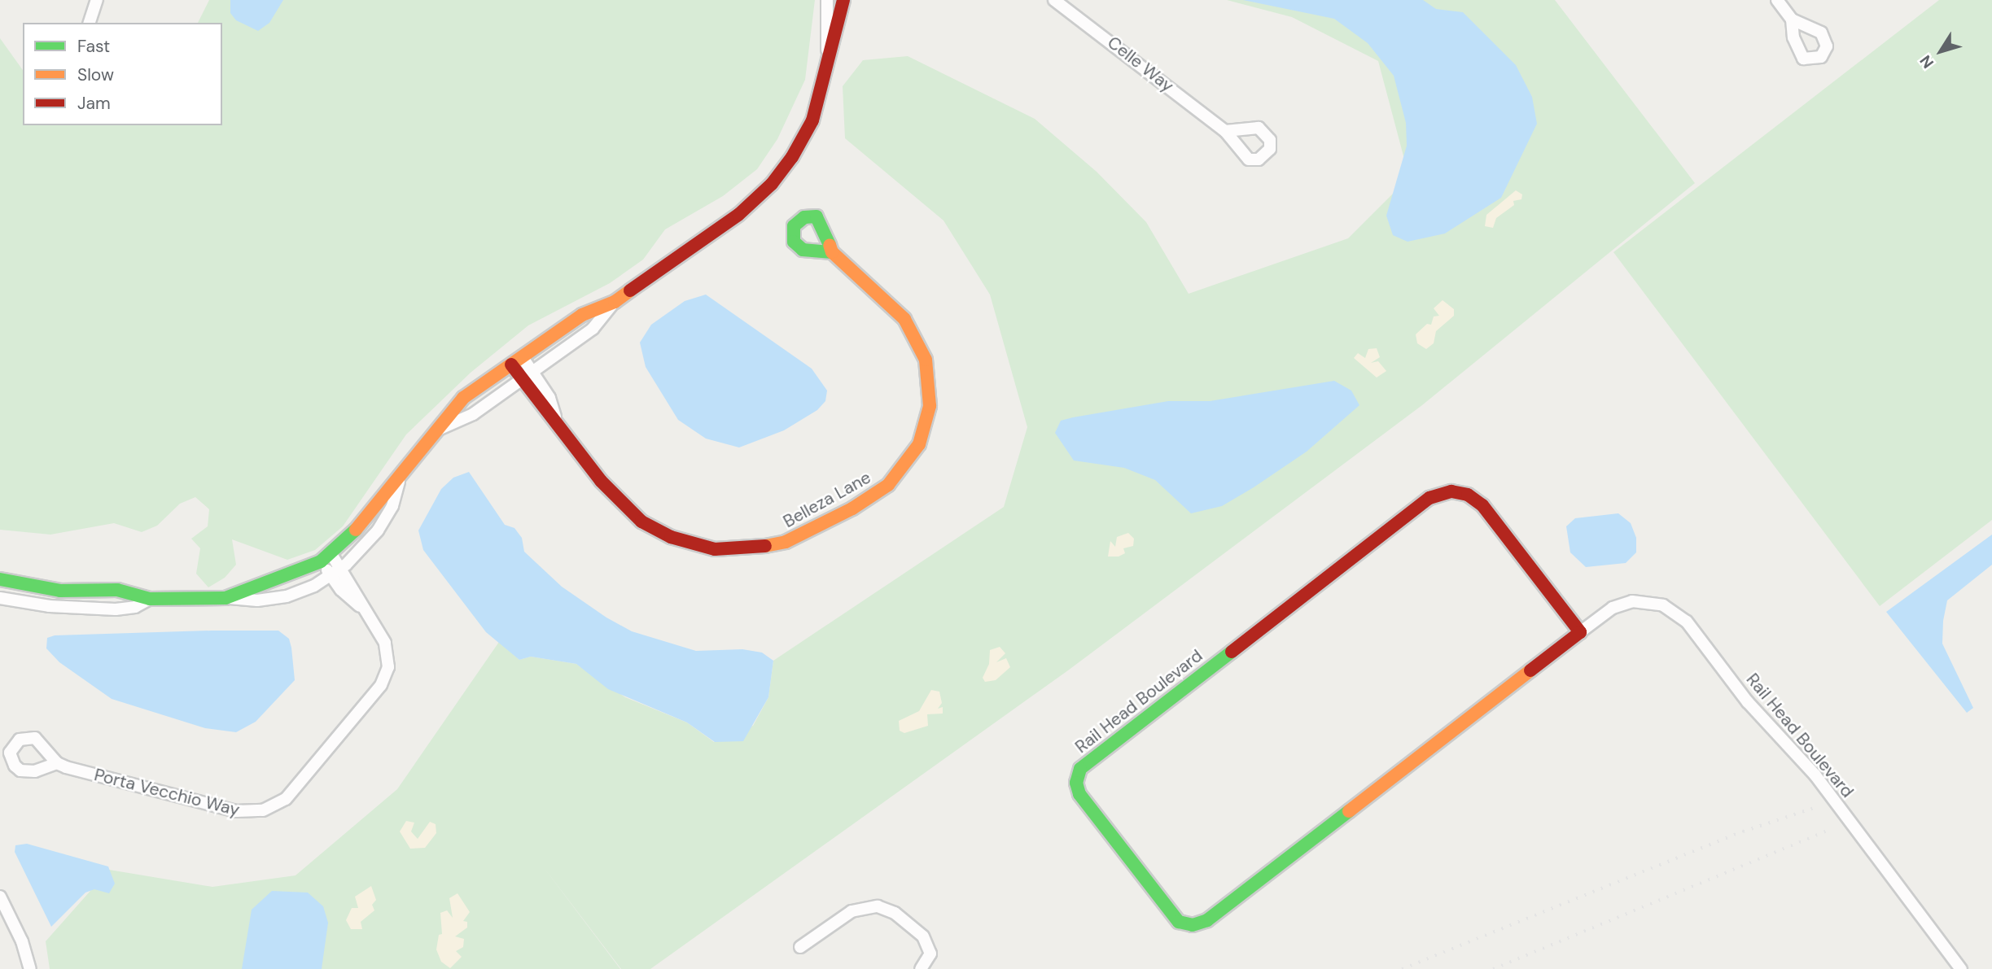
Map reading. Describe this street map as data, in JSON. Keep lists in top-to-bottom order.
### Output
{
  "streets": {
    "street": [
      "Celle Way",
      "Belleza Lane",
      "Rail Head Boulevard",
      "Porta Vecchio Way"
    ]
  },
  "legend": ["Fast", "Slow", "Jam"],
  "north": "bottom left"
}
